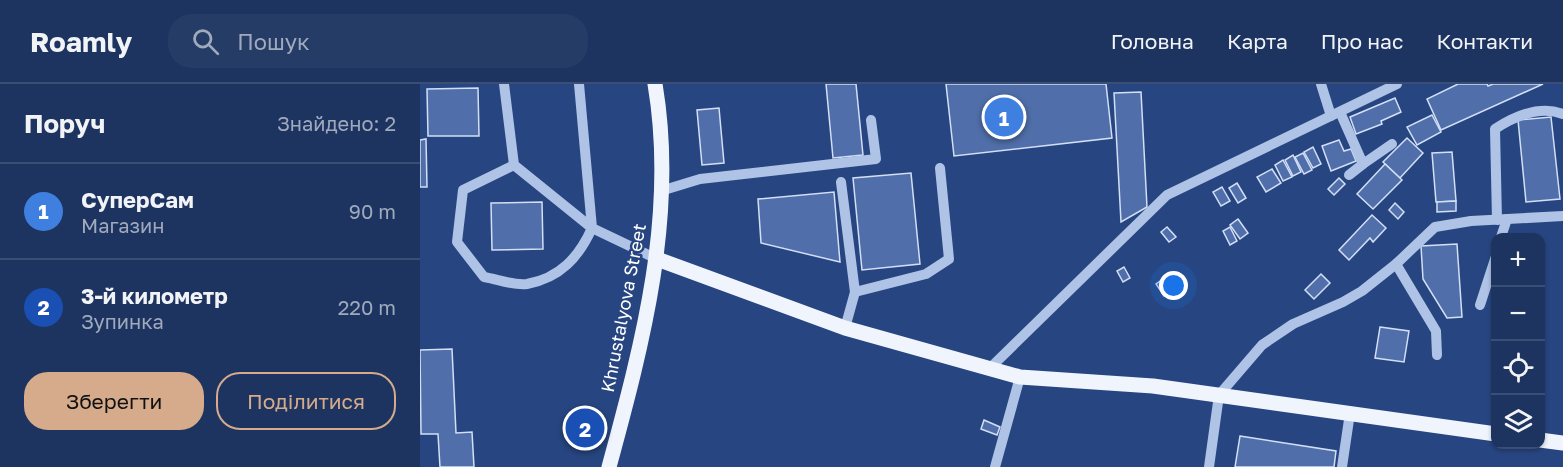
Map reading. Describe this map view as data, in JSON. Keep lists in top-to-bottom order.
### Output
{
  "streets": {
    "main road": ["Khrustalyova Street"]
  },
  "page": {
    "header": "Roamly",
    "search": "Пошук",
    "nav": [
      "Головна",
      "Карта",
      "Про нас",
      "Контакти"
    ],
    "heading": ["Поруч", "Знайдено: 2"],
    "pins": ["1", "2"],
    "list": [
      {
        "mark": "1",
        "name": "СуперСам",
        "note": "Магазин",
        "value": "90 m"
      },
      {
        "mark": "2",
        "name": "3-й километр",
        "note": "Зупинка",
        "value": "220 m"
      }
    ],
    "map_buttons": ["+", "−"],
    "buttons": ["Зберегти", "Поділитися"]
  }
}
